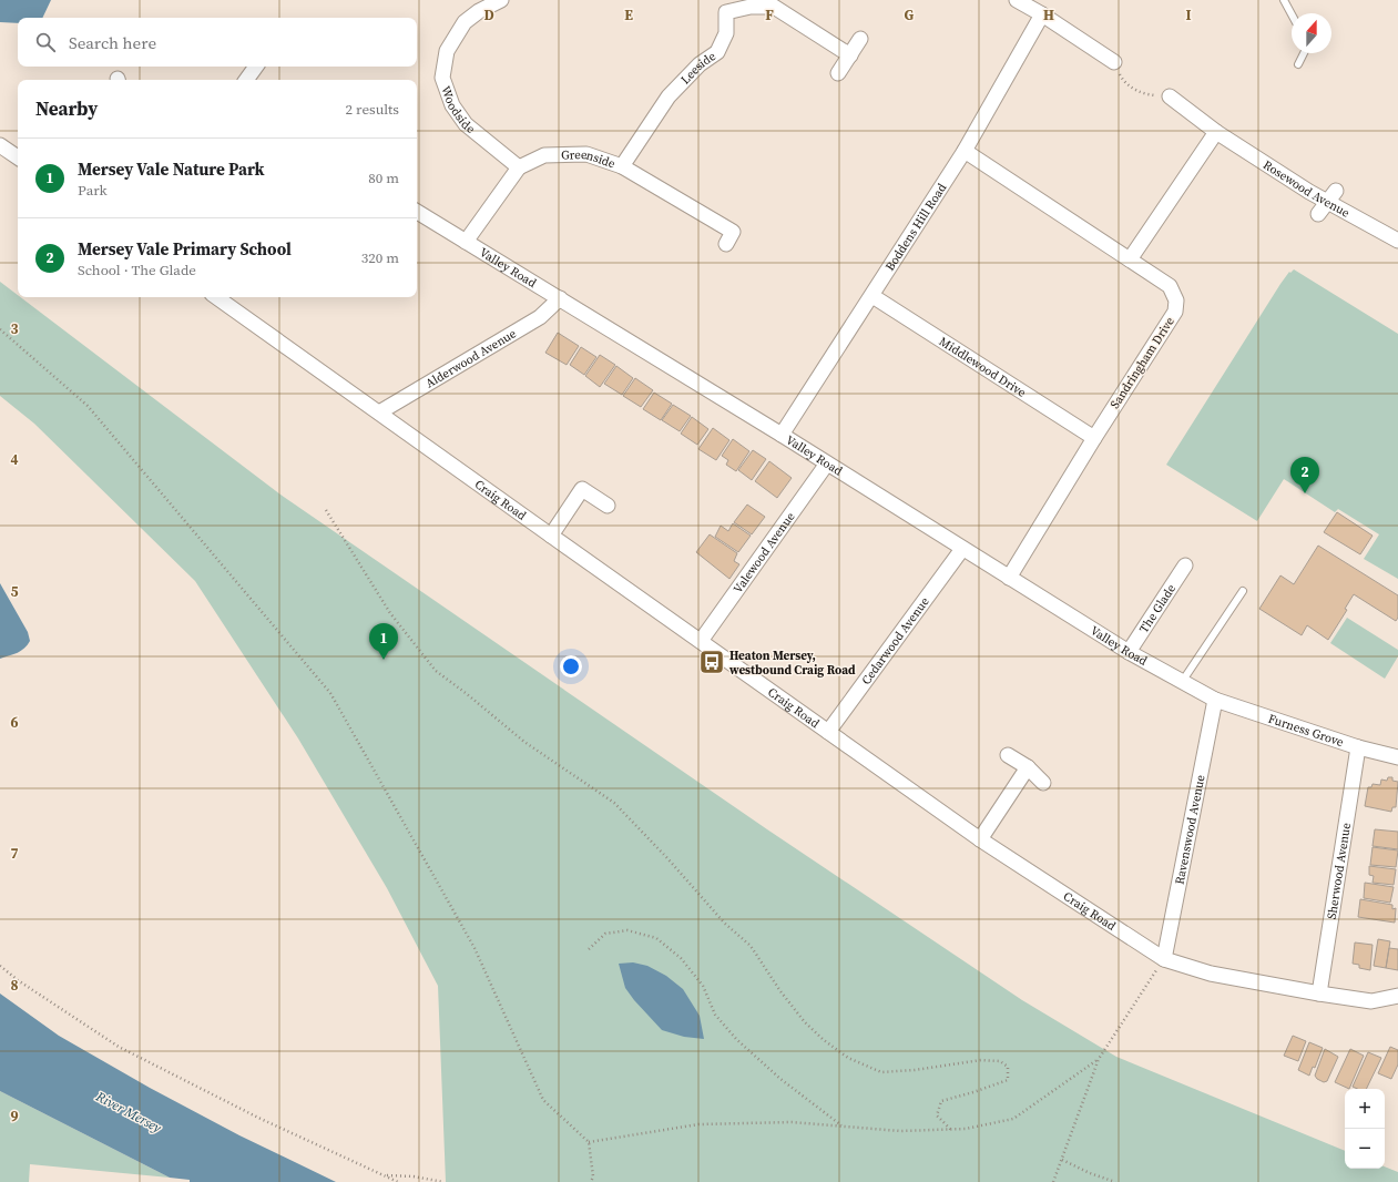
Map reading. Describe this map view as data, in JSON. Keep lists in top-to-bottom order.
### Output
{
  "streets": {
    "street": [
      "Leeside",
      "Woodside",
      "Greenside",
      "Rosewood Avenue",
      "Boddens Hill Road",
      "Valley Road",
      "Alderwood Avenue",
      "Sandringham Drive",
      "Middlewood Drive",
      "Craig Road",
      "Valewood Avenue",
      "The Glade",
      "Cedarwood Avenue",
      "Furness Grove",
      "Ravenswood Avenue",
      "Sherwood Avenue"
    ]
  },
  "crossings": [
    ["Leeside", "Greenside"],
    ["Woodside", "Greenside"],
    ["Greenside", "Valley Road"],
    ["Boddens Hill Road", "Valley Road"],
    ["Boddens Hill Road", "Sandringham Drive"],
    ["Boddens Hill Road", "Middlewood Drive"],
    ["Valley Road", "Alderwood Avenue"],
    ["Valley Road", "Sandringham Drive"],
    ["Valley Road", "Valewood Avenue"],
    ["Valley Road", "The Glade"],
    ["Valley Road", "Cedarwood Avenue"],
    ["Valley Road", "Furness Grove"],
    ["Valley Road", "Ravenswood Avenue"],
    ["Alderwood Avenue", "Craig Road"],
    ["Sandringham Drive", "Middlewood Drive"],
    ["Craig Road", "Valewood Avenue"],
    ["Craig Road", "Cedarwood Avenue"],
    ["Craig Road", "Ravenswood Avenue"],
    ["Craig Road", "Sherwood Avenue"],
    ["Furness Grove", "Ravenswood Avenue"],
    ["Furness Grove", "Sherwood Avenue"]
  ],
  "water": ["River Mersey"],
  "places": {
    "bus stop": ["Heaton Mersey, westbound Craig Road"]
  },
  "north": "top",
  "page": {
    "search": "Search here",
    "heading": ["Nearby", "2 results"],
    "list": [
      {
        "mark": "1",
        "name": "Mersey Vale Nature Park",
        "note": "Park",
        "value": "80 m"
      },
      {
        "mark": "2",
        "name": "Mersey Vale Primary School",
        "note": "School · The Glade",
        "value": "320 m"
      }
    ],
    "pins": ["2", "1"],
    "map_buttons": ["+", "−"]
  },
  "grid": {
    "columns": [
      "D",
      "E",
      "F",
      "G",
      "H",
      "I"
    ],
    "rows": [
      "3",
      "4",
      "5",
      "6",
      "7",
      "8",
      "9"
    ]
  }
}
